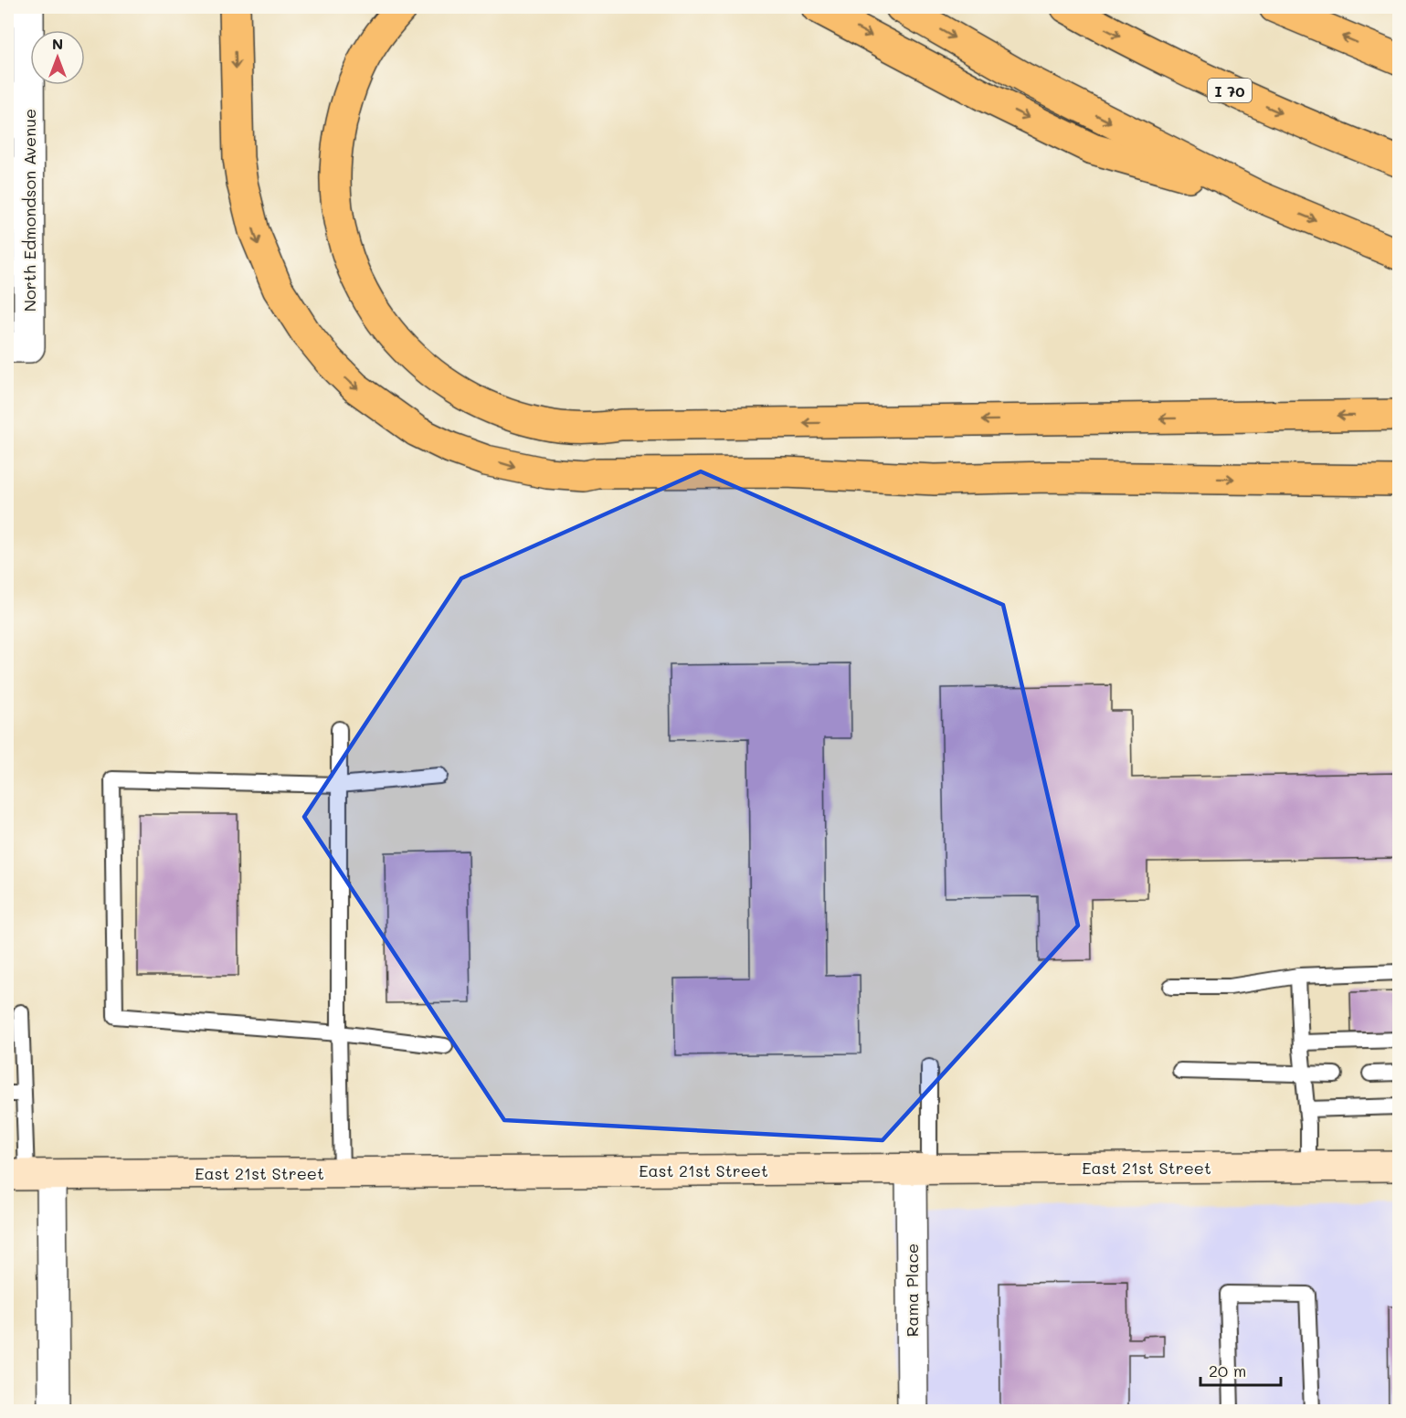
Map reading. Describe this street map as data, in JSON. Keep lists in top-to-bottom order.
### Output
{
  "streets": {
    "highway": ["I 70"],
    "main road": ["East 21st Street"],
    "street": ["North Edmondson Avenue", "Rama Place"]
  },
  "crossings": [
    ["East 21st Street", "Rama Place"]
  ],
  "scale_bar": "20 m",
  "north": "top"
}
